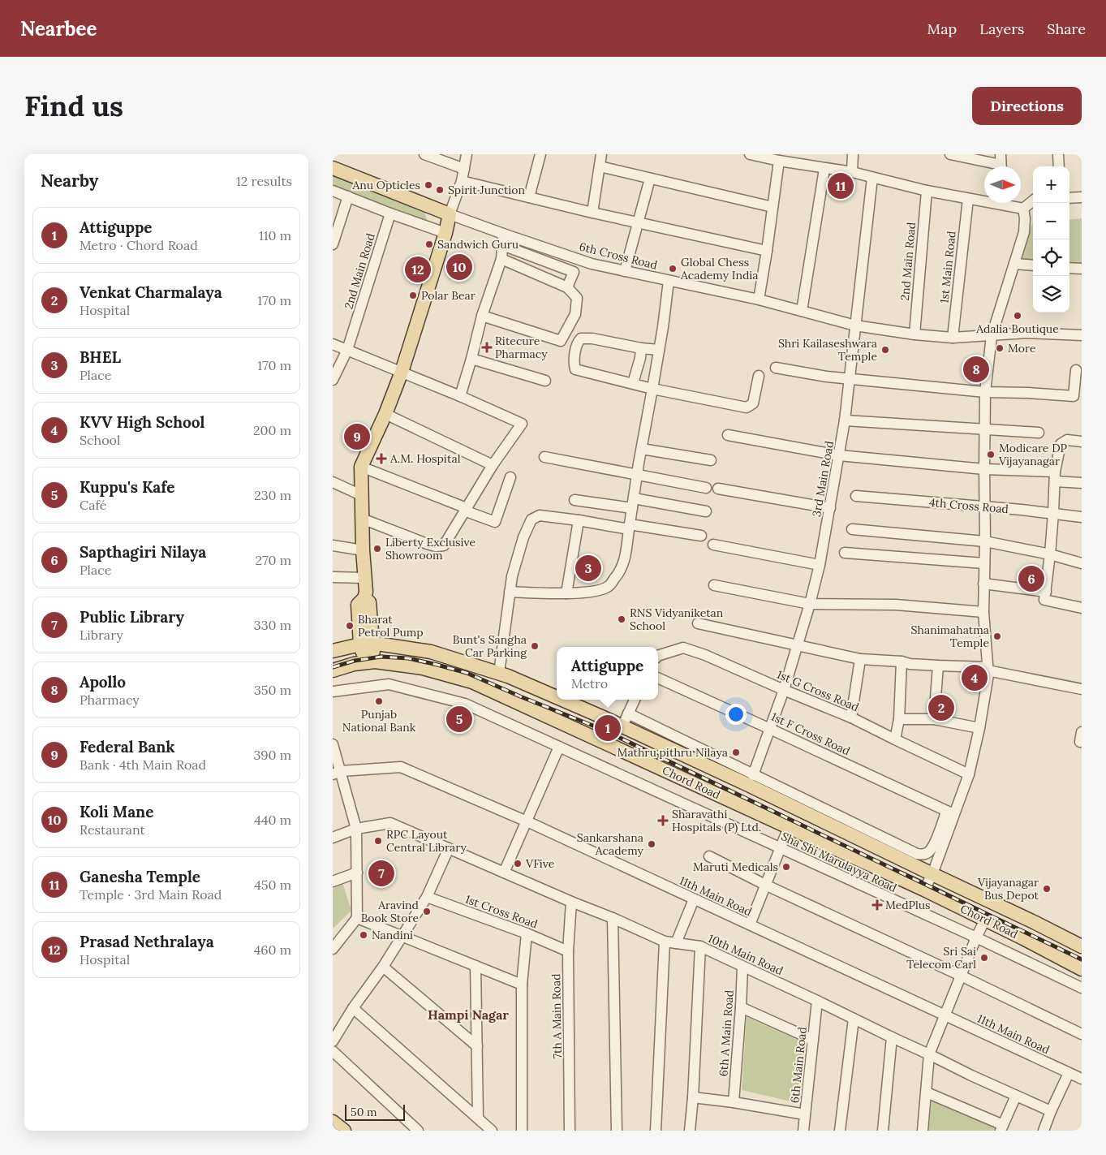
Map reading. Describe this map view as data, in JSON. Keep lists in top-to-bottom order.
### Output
{
  "streets": {
    "main road": ["Chord Road"],
    "street": [
      "6th Cross Road",
      "2nd Main Road",
      "1st Main Road",
      "3rd Main Road",
      "4th Cross Road",
      "1st G Cross Road",
      "1st F Cross Road",
      "Sha Shi Marulayya Road",
      "11th Main Road",
      "1st Cross Road",
      "10th Main Road",
      "7th A Main Road",
      "6th A Main Road",
      "6th Main Road"
    ]
  },
  "crossings": [
    ["6th Cross Road", "3rd Main Road"],
    ["3rd Main Road", "1st G Cross Road"],
    ["3rd Main Road", "1st F Cross Road"],
    ["1st Cross Road", "7th A Main Road"],
    ["10th Main Road", "7th A Main Road"],
    ["10th Main Road", "6th A Main Road"],
    ["10th Main Road", "6th Main Road"]
  ],
  "districts": ["Hampi Nagar"],
  "places": {
    "other": [
      "Anu Opticles",
      "Spirit Junction",
      "Sandwich Guru",
      "Global Chess Academy India",
      "Polar Bear",
      "Adalia Boutique",
      "More",
      "Shri Kailaseshwara Temple",
      "Modicare DP Vijayanagar",
      "Liberty Exclusive Showroom",
      "RNS Vidyaniketan School",
      "Bharat Petrol Pump",
      "Shanimahatma Temple",
      "Bunt's Sangha Car Parking",
      "Punjab National Bank",
      "Mathru pithru Nilaya",
      "RPC Layout Central Library",
      "Sankarshana Academy",
      "VFive",
      "Maruti Medicals",
      "Vijayanagar Bus Depot",
      "Aravind Book Store",
      "Nandini",
      "Sri Sai Telecom Carl"
    ],
    "health": [
      "Ritecure Pharmacy",
      "A.M. Hospital",
      "Sharavathi Hospitals (P) Ltd.",
      "MedPlus"
    ]
  },
  "scale_bar": "50 m",
  "north": "right",
  "page": {
    "header": "Nearbee",
    "nav": ["Map", "Layers", "Share"],
    "buttons": "Directions",
    "title": "Find us",
    "heading": ["Nearby", "12 results"],
    "map_buttons": ["+", "−"],
    "pins": [
      "11",
      "10",
      "12",
      "8",
      "9",
      "3",
      "6",
      "4",
      "2",
      "5",
      "1",
      "7"
    ],
    "list": [
      {
        "mark": "1",
        "name": "Attiguppe",
        "note": "Metro · Chord Road",
        "value": "110 m"
      },
      {
        "mark": "2",
        "name": "Venkat Charmalaya",
        "note": "Hospital",
        "value": "170 m"
      },
      {
        "mark": "3",
        "name": "BHEL",
        "note": "Place",
        "value": "170 m"
      },
      {
        "mark": "4",
        "name": "KVV High School",
        "note": "School",
        "value": "200 m"
      },
      {
        "mark": "5",
        "name": "Kuppu's Kafe",
        "note": "Café",
        "value": "230 m"
      },
      {
        "mark": "6",
        "name": "Sapthagiri Nilaya",
        "note": "Place",
        "value": "270 m"
      },
      {
        "mark": "7",
        "name": "Public Library",
        "note": "Library",
        "value": "330 m"
      },
      {
        "mark": "8",
        "name": "Apollo",
        "note": "Pharmacy",
        "value": "350 m"
      },
      {
        "mark": "9",
        "name": "Federal Bank",
        "note": "Bank · 4th Main Road",
        "value": "390 m"
      },
      {
        "mark": "10",
        "name": "Koli Mane",
        "note": "Restaurant",
        "value": "440 m"
      },
      {
        "mark": "11",
        "name": "Ganesha Temple",
        "note": "Temple · 3rd Main Road",
        "value": "450 m"
      },
      {
        "mark": "12",
        "name": "Prasad Nethralaya",
        "note": "Hospital",
        "value": "460 m"
      }
    ],
    "popup": ["Attiguppe", "Metro"],
    "scale": "50 m"
  }
}
